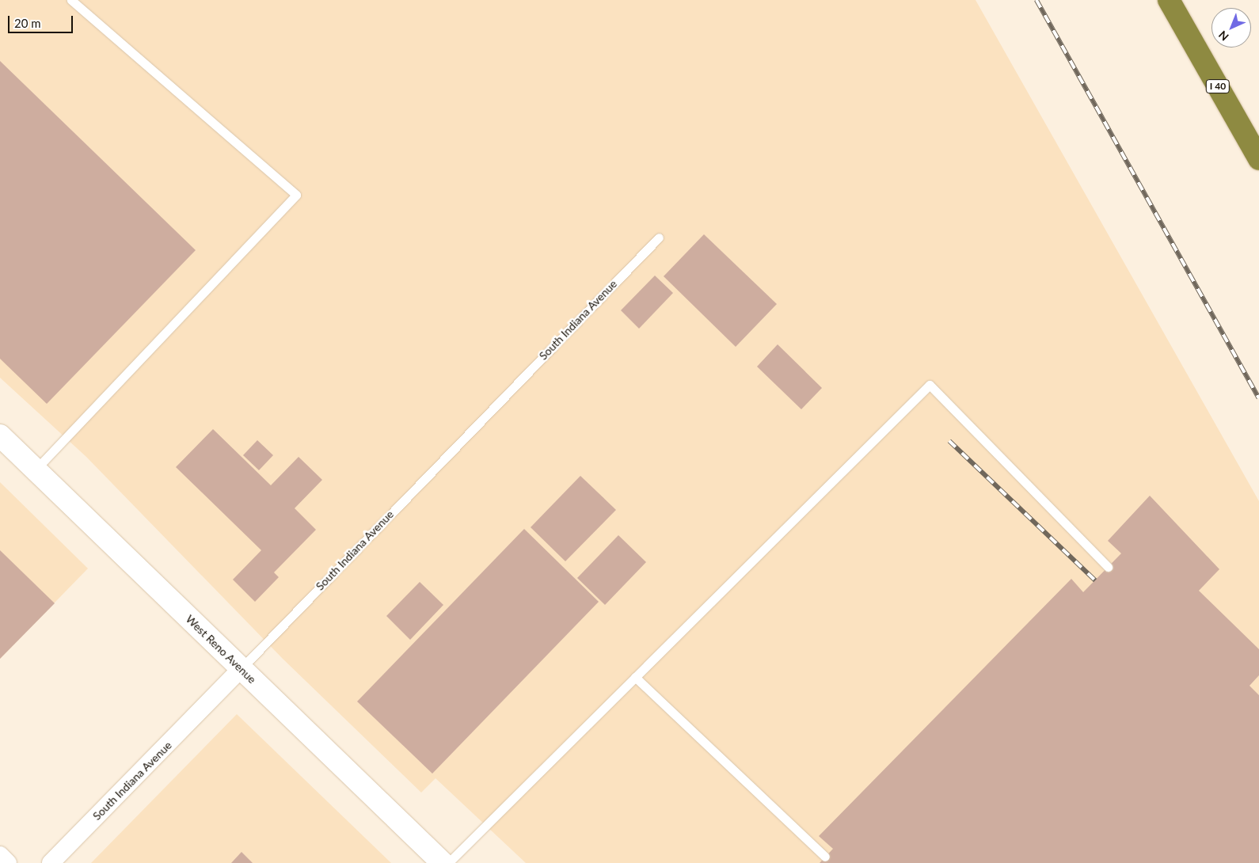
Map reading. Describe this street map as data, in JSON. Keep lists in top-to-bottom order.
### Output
{
  "streets": {
    "highway": ["I 40"],
    "main road": ["West Reno Avenue"],
    "street": ["South Indiana Avenue"]
  },
  "crossings": [
    ["South Indiana Avenue", "West Reno Avenue"]
  ],
  "scale_bar": "20 m",
  "north": "bottom left"
}
